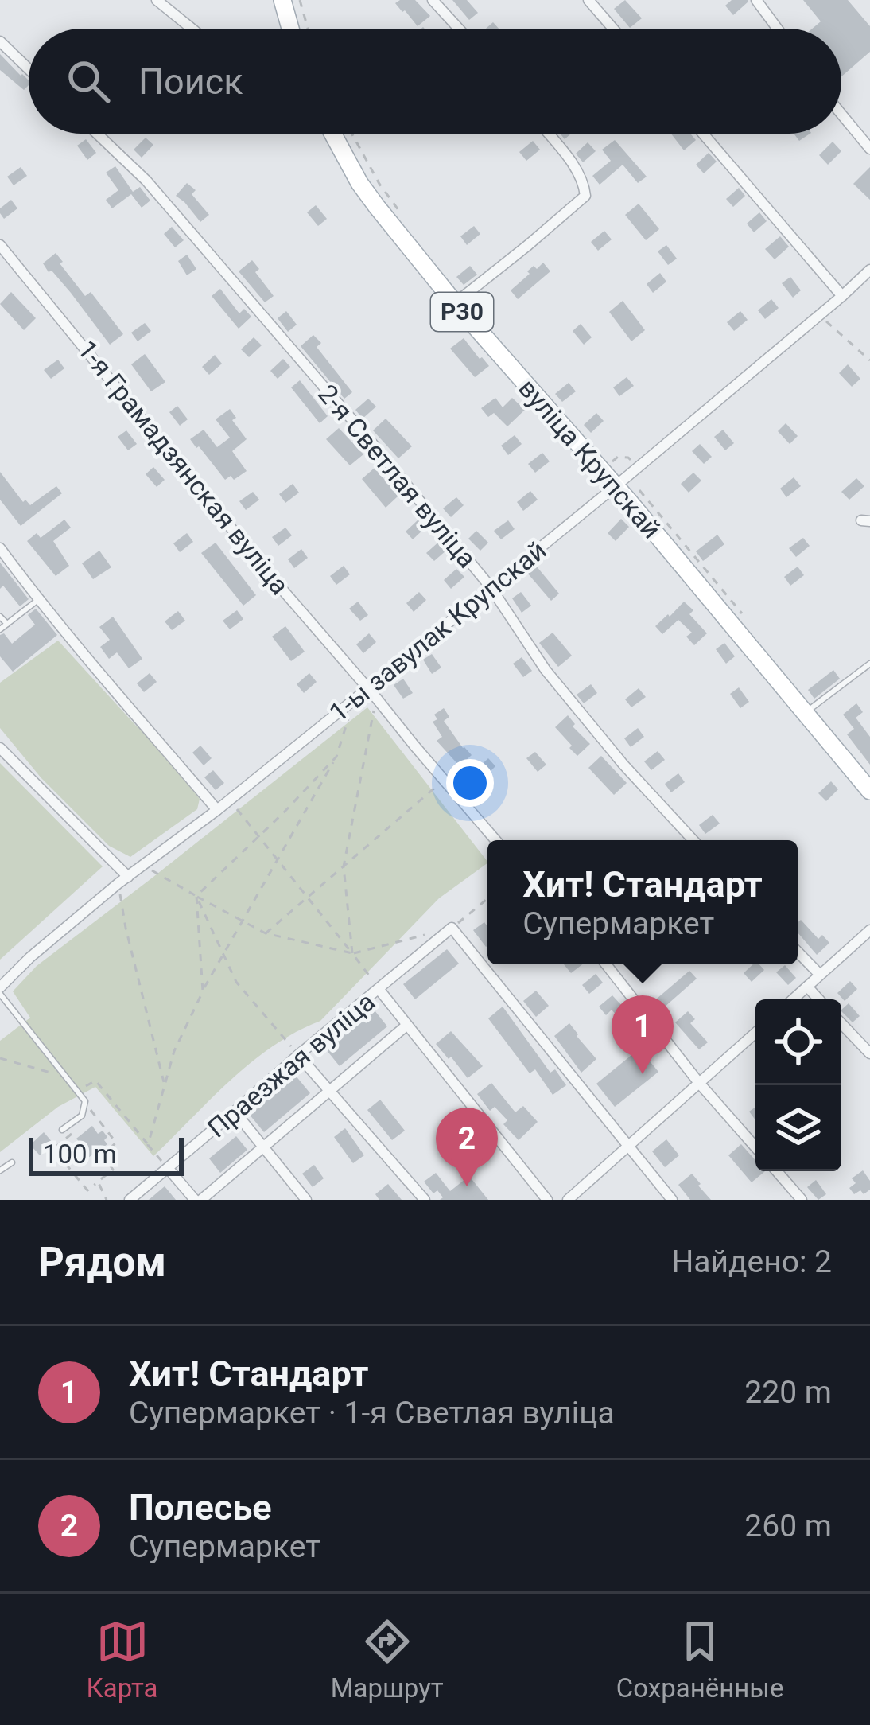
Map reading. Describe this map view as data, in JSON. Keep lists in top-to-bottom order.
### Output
{
  "streets": {
    "main road": ["Р30", "вуліца Крупскай"],
    "street": [
      "1-я Грамадзянская вуліца",
      "2-я Светлая вуліца",
      "1-ы завулак Крупскай",
      "Праезжая вуліца"
    ]
  },
  "crossings": [
    ["вуліца Крупскай", "1-ы завулак Крупскай"],
    ["1-я Грамадзянская вуліца", "1-ы завулак Крупскай"],
    ["2-я Светлая вуліца", "1-ы завулак Крупскай"]
  ],
  "scale_bar": "100 m",
  "page": {
    "search": "Поиск",
    "popup": ["Хит! Стандарт", "Супермаркет"],
    "pins": ["1", "2"],
    "scale": "100 m",
    "heading": ["Рядом", "Найдено: 2"],
    "list": [
      {
        "mark": "1",
        "name": "Хит! Стандарт",
        "note": "Супермаркет · 1-я Светлая вуліца",
        "value": "220 m"
      },
      {
        "mark": "2",
        "name": "Полесье",
        "note": "Супермаркет",
        "value": "260 m"
      }
    ],
    "nav": ["Карта", "Маршрут", "Сохранённые"]
  }
}
